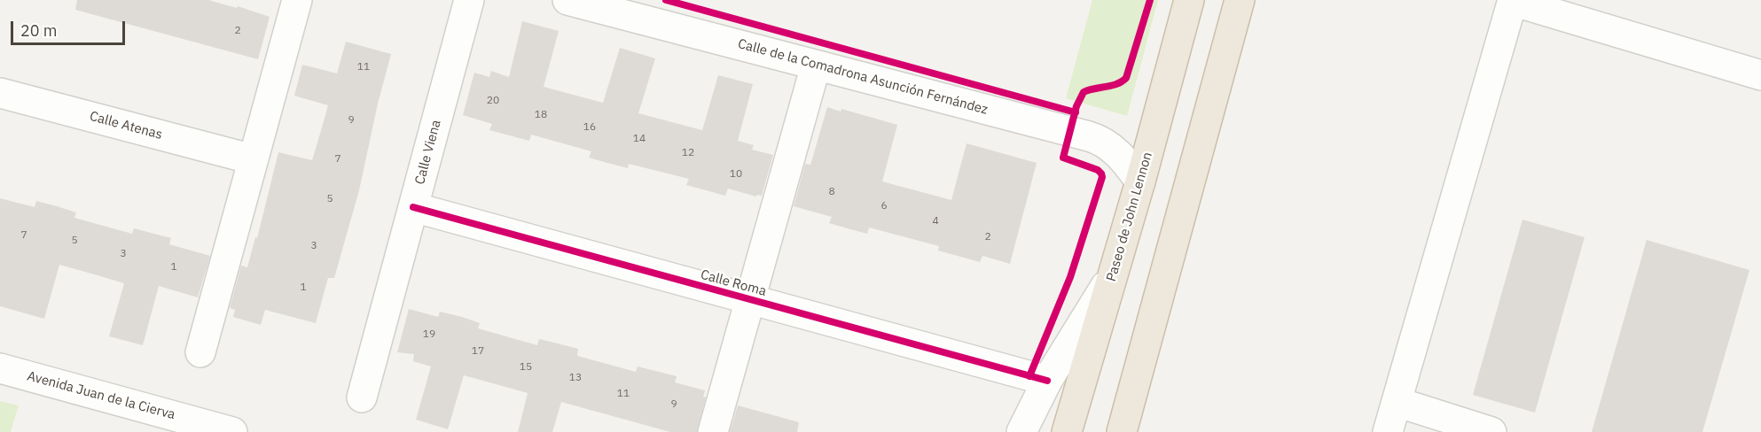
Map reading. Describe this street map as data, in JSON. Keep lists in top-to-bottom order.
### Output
{
  "streets": {
    "highway": ["Paseo de John Lennon"],
    "street": [
      "Calle de la Comadrona Asunción Fernández",
      "Calle Atenas",
      "Calle Viena",
      "Calle Roma",
      "Avenida Juan de la Cierva"
    ]
  },
  "crossings": [
    ["Calle de la Comadrona Asunción Fernández", "Paseo de John Lennon"],
    ["Calle Viena", "Calle Roma"]
  ],
  "house_numbers": [
    "2",
    "11",
    "20",
    "18",
    "9",
    "16",
    "14",
    "12",
    "7",
    "10",
    "8",
    "5",
    "6",
    "4",
    "7",
    "2",
    "5",
    "3",
    "3",
    "1",
    "1",
    "19",
    "17",
    "15",
    "13",
    "11",
    "9"
  ],
  "scale_bar": "20 m"
}
